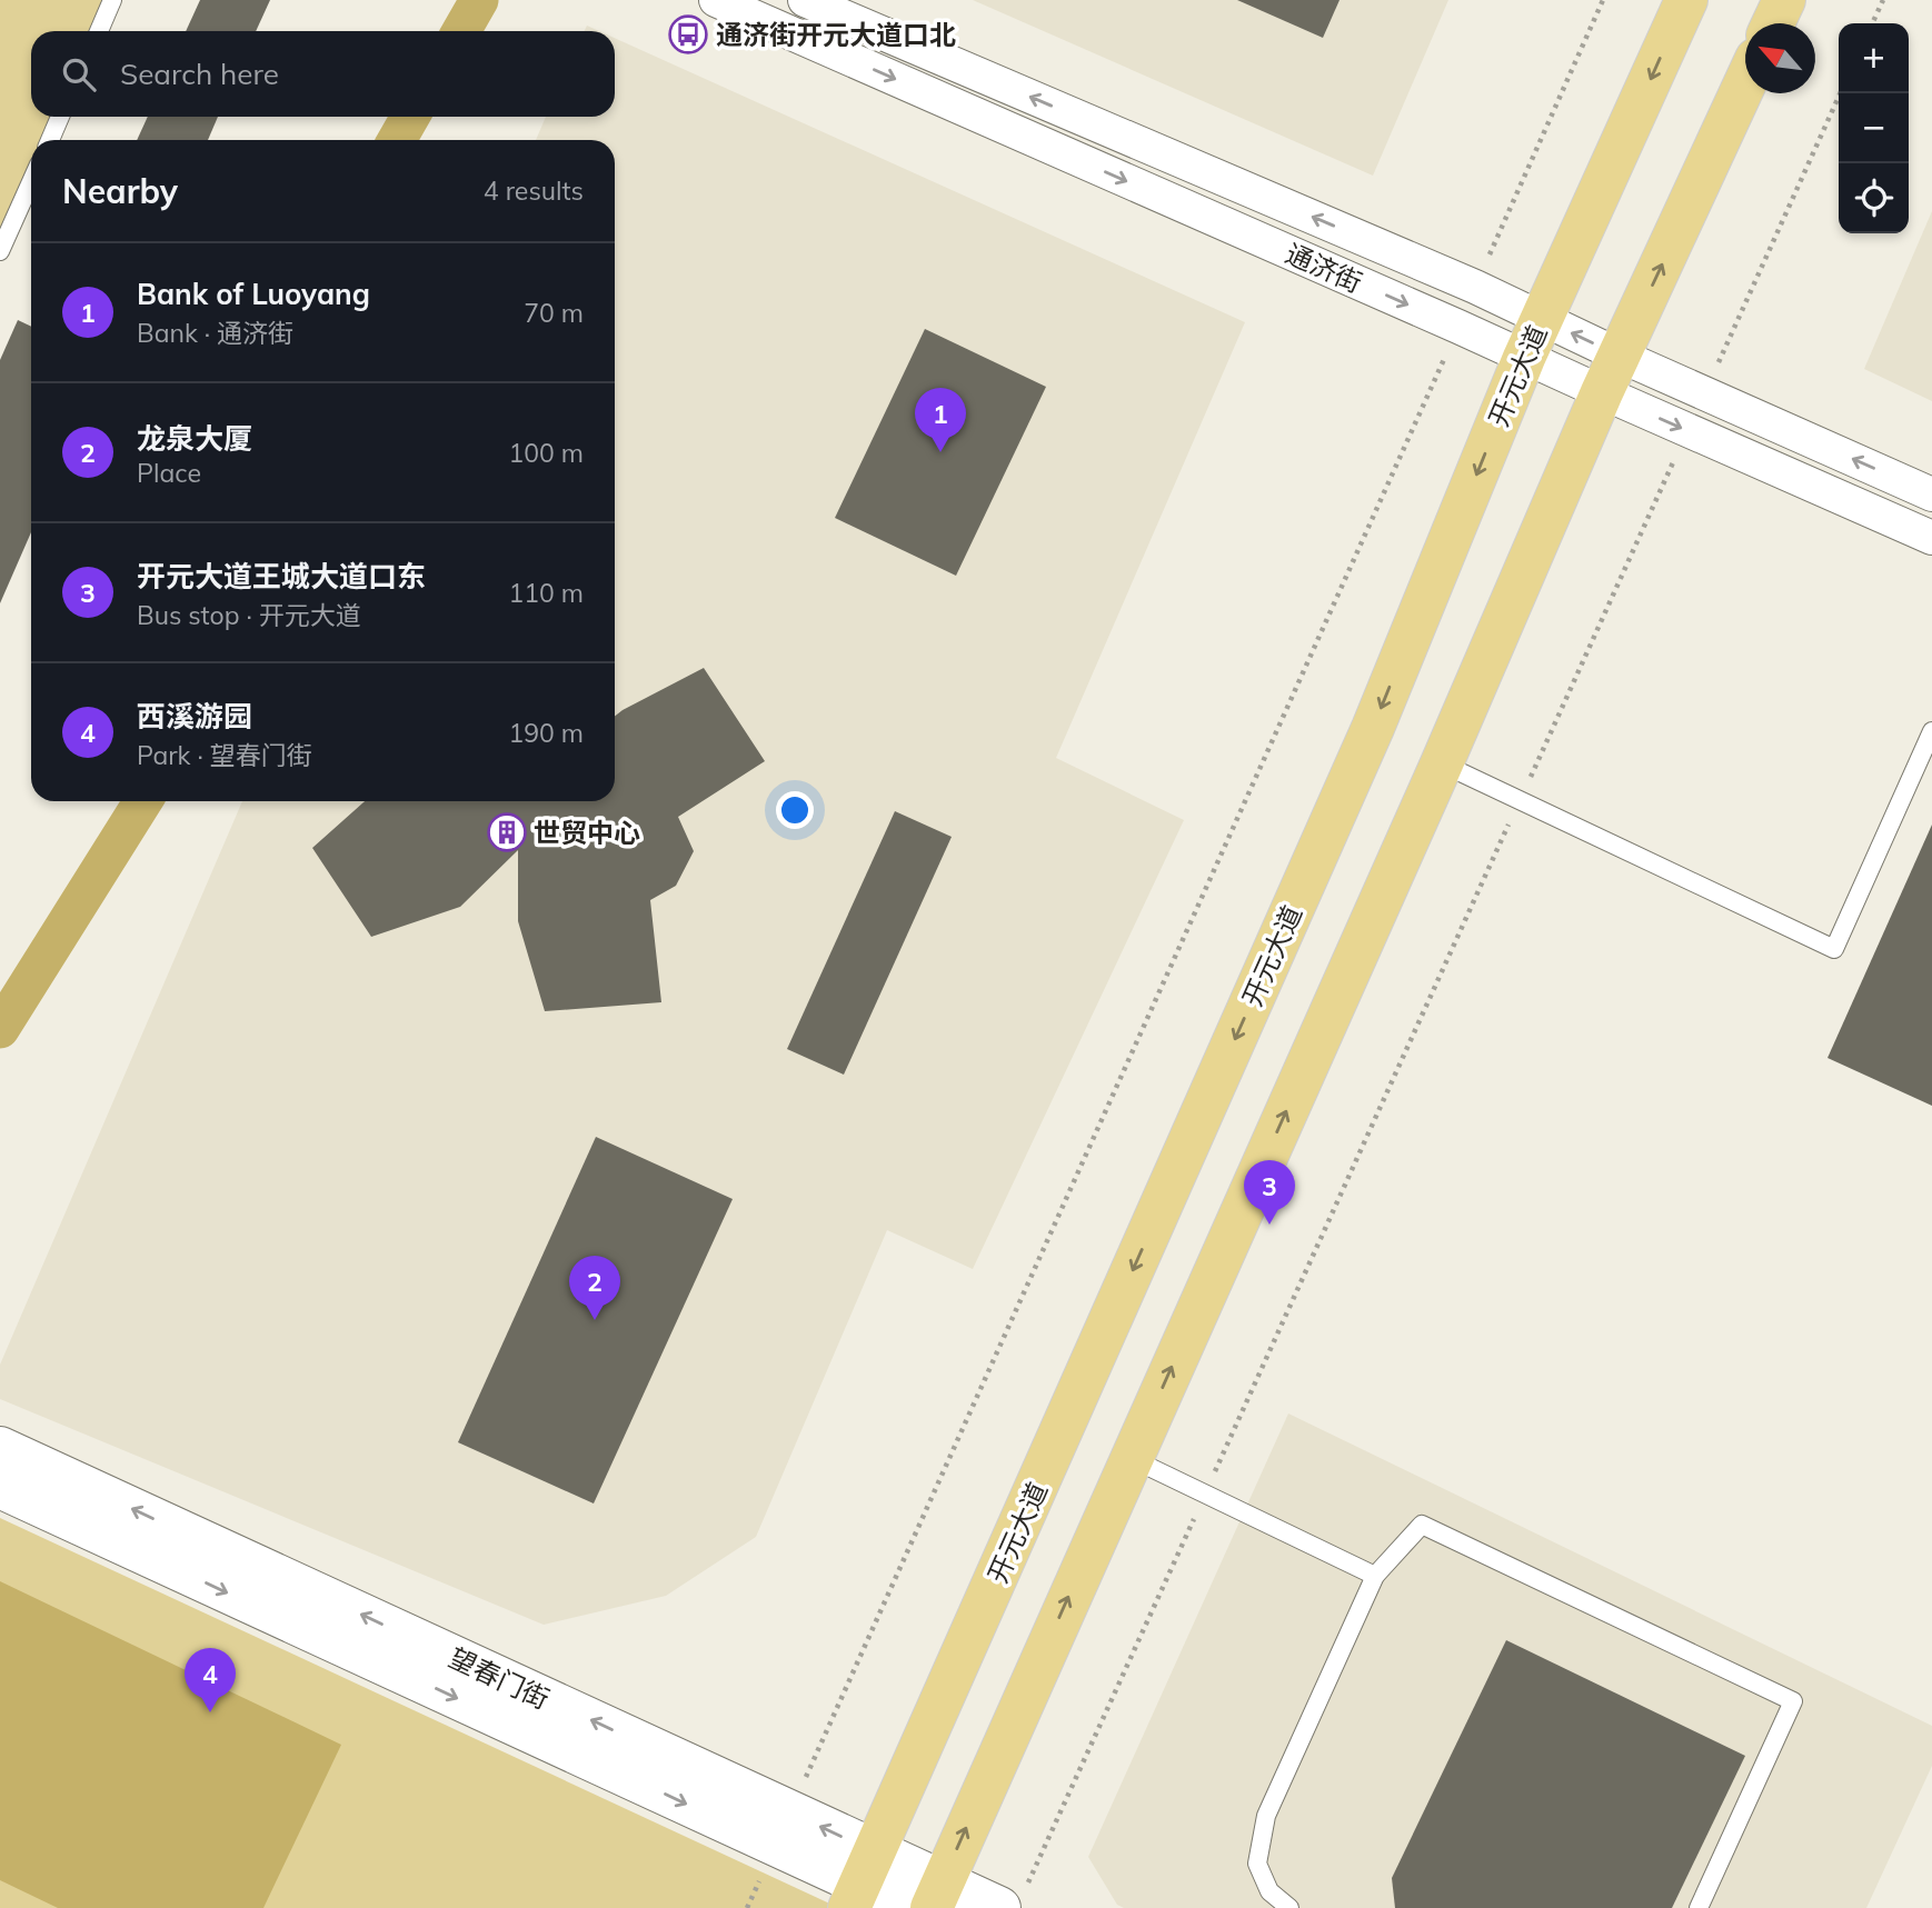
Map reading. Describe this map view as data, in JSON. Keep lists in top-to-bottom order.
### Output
{
  "streets": {
    "main road": ["开元大道"],
    "street": ["通济街", "望春门街"]
  },
  "crossings": [
    ["通济街", "开元大道"],
    ["开元大道", "望春门街"]
  ],
  "places": {
    "bus stop": ["通济街开元大道口北"],
    "building": ["世贸中心"]
  },
  "north": "top left",
  "page": {
    "map_buttons": ["+", "−"],
    "search": "Search here",
    "heading": ["Nearby", "4 results"],
    "list": [
      {
        "mark": "1",
        "name": "Bank of Luoyang",
        "note": "Bank · 通济街",
        "value": "70 m"
      },
      {
        "mark": "2",
        "name": "龙泉大厦",
        "note": "Place",
        "value": "100 m"
      },
      {
        "mark": "3",
        "name": "开元大道王城大道口东",
        "note": "Bus stop · 开元大道",
        "value": "110 m"
      },
      {
        "mark": "4",
        "name": "西溪游园",
        "note": "Park · 望春门街",
        "value": "190 m"
      }
    ],
    "pins": [
      "1",
      "3",
      "2",
      "4"
    ]
  }
}
